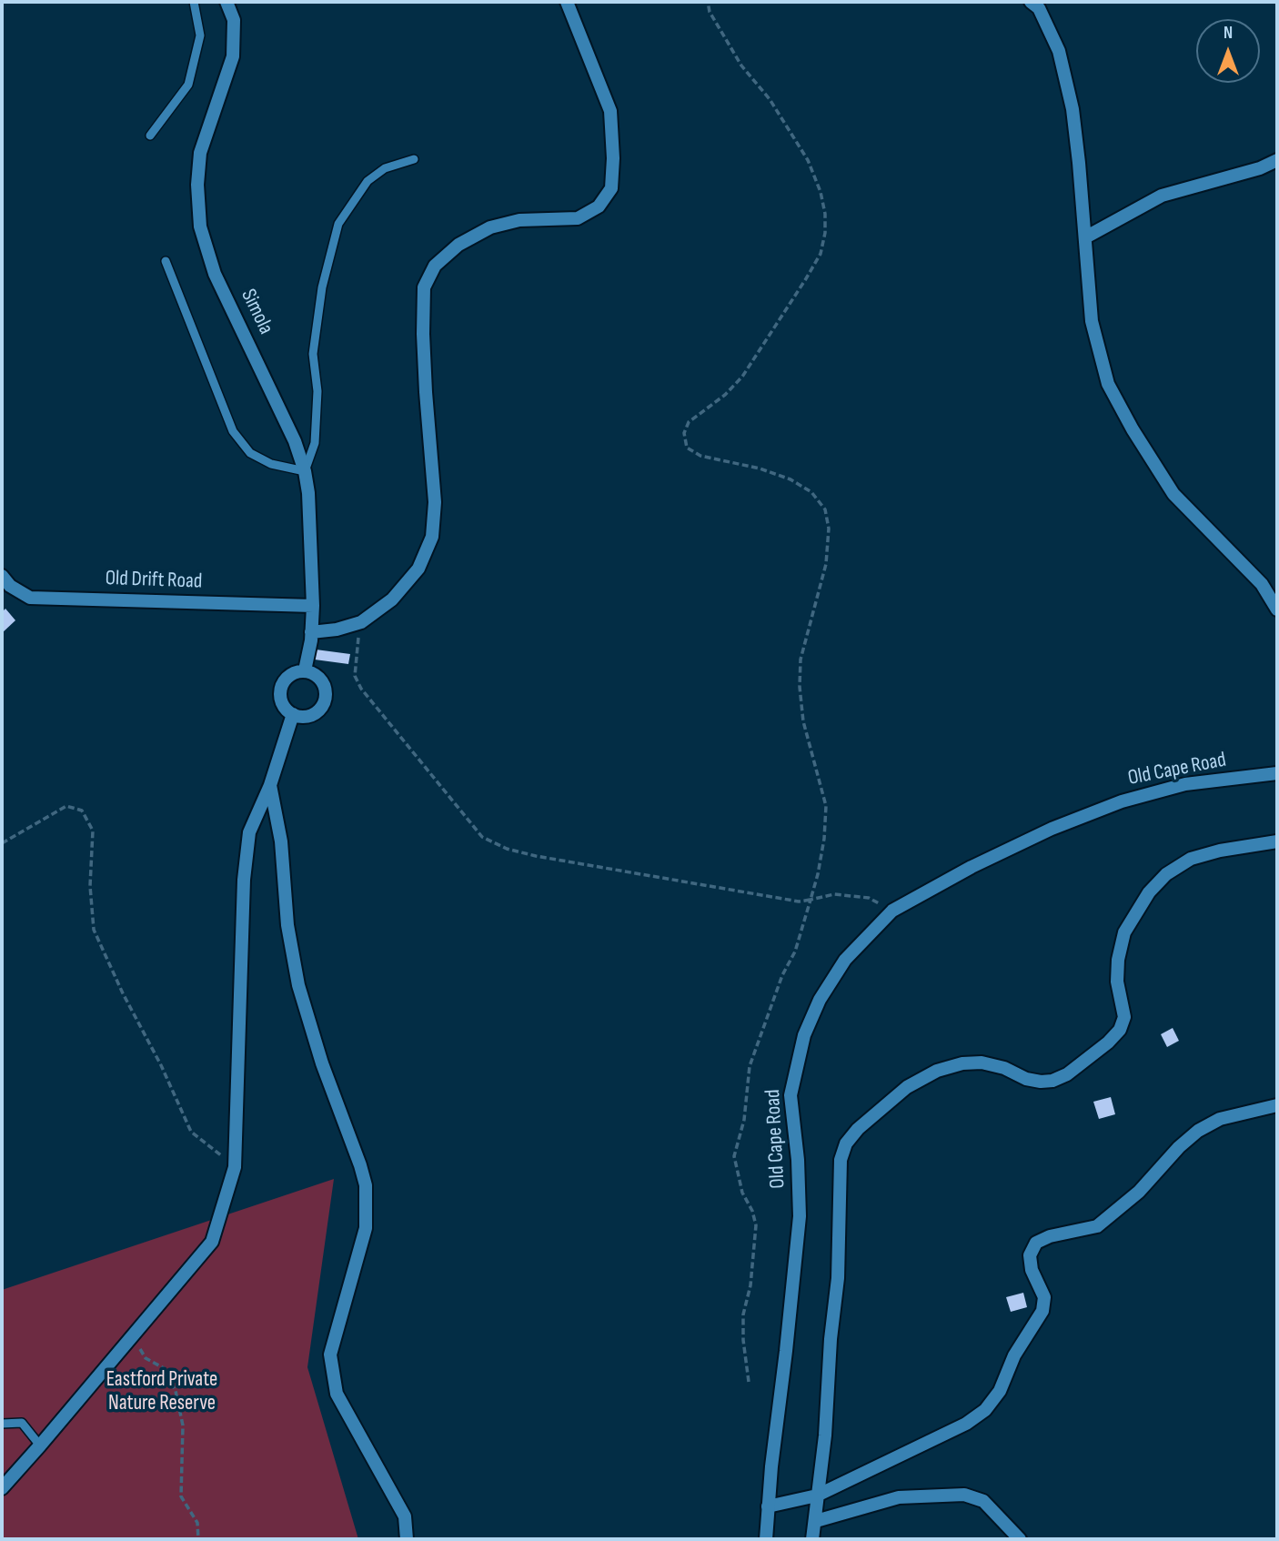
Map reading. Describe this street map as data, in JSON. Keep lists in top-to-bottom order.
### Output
{
  "streets": {
    "street": ["Simola", "Old Drift Road", "Old Cape Road"]
  },
  "crossings": [
    ["Simola", "Old Drift Road"]
  ],
  "parks": ["Eastford Private Nature Reserve"],
  "north": "top"
}
